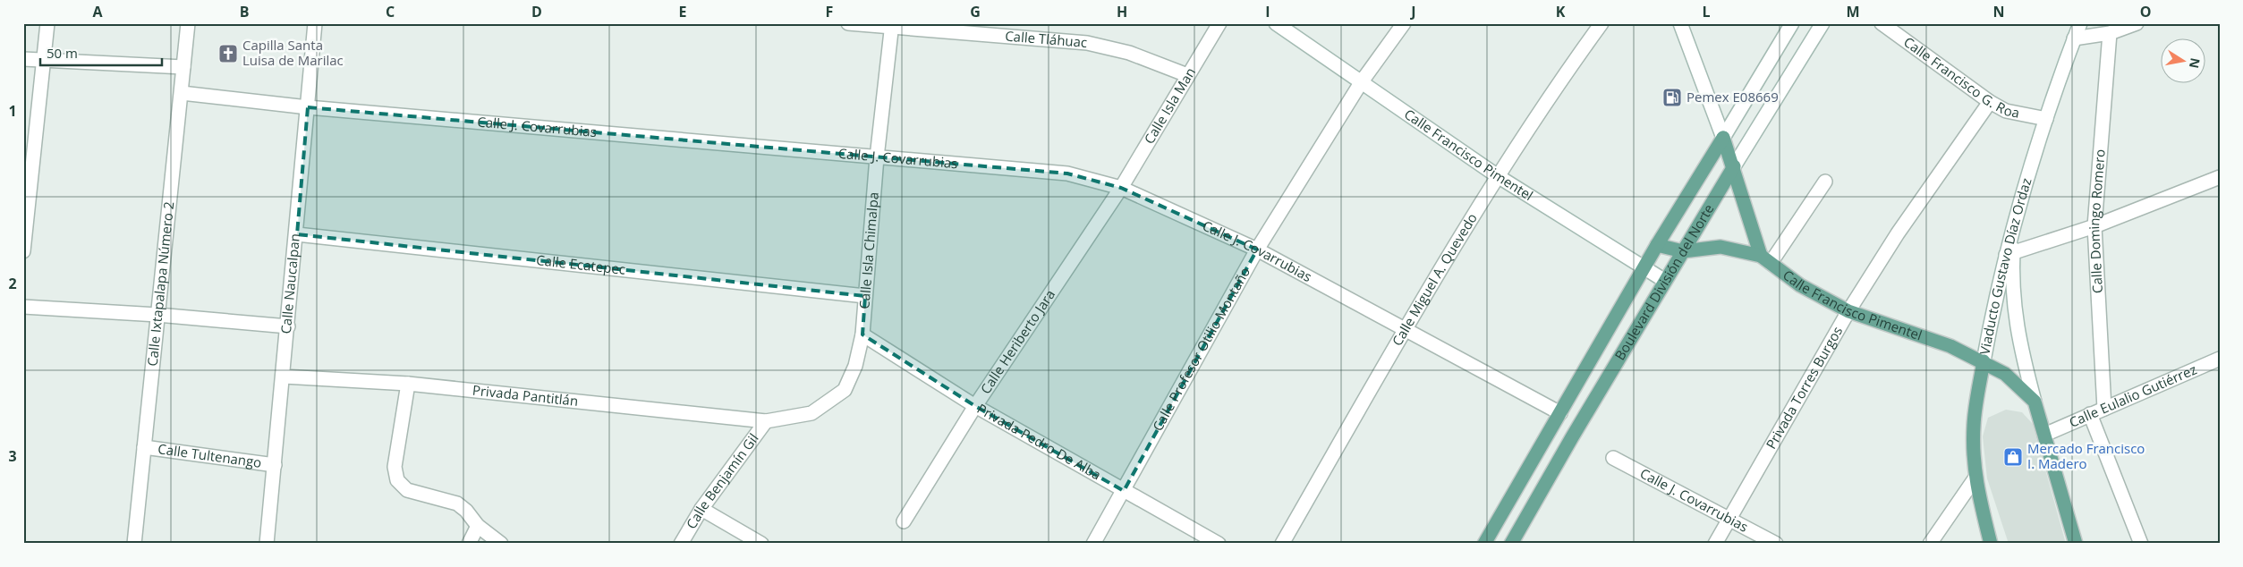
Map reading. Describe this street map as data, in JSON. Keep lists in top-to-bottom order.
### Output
{
  "streets": {
    "main road": ["Calle Francisco Pimentel", "Viaducto Gustavo Díaz Ordaz", "Boulevard División del Norte"],
    "street": [
      "Calle Tláhuac",
      "Calle Francisco G. Roa",
      "Calle Isla Man",
      "Calle J. Covarrubias",
      "Calle Domingo Romero",
      "Calle Isla Chimalpa",
      "Calle Ecatepec",
      "Calle Miguel A. Quevedo",
      "Calle Ixtapalapa Número 2",
      "Calle Naucalpan",
      "Calle Heriberto Jara",
      "Calle Profesor Otilio Montaño",
      "Privada Torres Burgos",
      "Privada Pantitlán",
      "Calle Eulalio Gutiérrez",
      "Privada Pedro De Alba",
      "Calle Tultenango",
      "Calle Benjamín Gil"
    ]
  },
  "crossings": [
    ["Calle Tláhuac", "Calle Isla Man"],
    ["Calle Tláhuac", "Calle Isla Chimalpa"],
    ["Calle Francisco G. Roa", "Viaducto Gustavo Díaz Ordaz"],
    ["Calle Francisco G. Roa", "Privada Torres Burgos"],
    ["Calle Isla Man", "Calle J. Covarrubias"],
    ["Calle Isla Man", "Calle Heriberto Jara"],
    ["Calle J. Covarrubias", "Calle Isla Chimalpa"],
    ["Calle J. Covarrubias", "Calle Miguel A. Quevedo"],
    ["Calle J. Covarrubias", "Boulevard División del Norte"],
    ["Calle J. Covarrubias", "Calle Ixtapalapa Número 2"],
    ["Calle J. Covarrubias", "Calle Naucalpan"],
    ["Calle J. Covarrubias", "Calle Heriberto Jara"],
    ["Calle J. Covarrubias", "Calle Profesor Otilio Montaño"],
    ["Calle J. Covarrubias", "Privada Torres Burgos"],
    ["Calle Francisco Pimentel", "Viaducto Gustavo Díaz Ordaz"],
    ["Calle Francisco Pimentel", "Calle Miguel A. Quevedo"],
    ["Calle Francisco Pimentel", "Boulevard División del Norte"],
    ["Calle Francisco Pimentel", "Calle Profesor Otilio Montaño"],
    ["Calle Francisco Pimentel", "Privada Torres Burgos"],
    ["Calle Domingo Romero", "Calle Eulalio Gutiérrez"],
    ["Calle Isla Chimalpa", "Calle Ecatepec"],
    ["Calle Isla Chimalpa", "Privada Pantitlán"],
    ["Calle Isla Chimalpa", "Privada Pedro De Alba"],
    ["Calle Isla Chimalpa", "Calle Benjamín Gil"],
    ["Calle Ecatepec", "Calle Naucalpan"],
    ["Calle Ixtapalapa Número 2", "Calle Tultenango"],
    ["Calle Naucalpan", "Privada Pantitlán"],
    ["Calle Naucalpan", "Calle Tultenango"],
    ["Calle Heriberto Jara", "Privada Pedro De Alba"],
    ["Calle Profesor Otilio Montaño", "Privada Pedro De Alba"],
    ["Privada Pantitlán", "Calle Benjamín Gil"]
  ],
  "places": {
    "church": ["Capilla Santa Luisa de Marilac"],
    "fuel station": ["Pemex E08669"],
    "shop": ["Mercado Francisco I. Madero"]
  },
  "scale_bar": "50 m",
  "north": "right",
  "grid": {
    "columns": [
      "A",
      "B",
      "C",
      "D",
      "E",
      "F",
      "G",
      "H",
      "I",
      "J",
      "K",
      "L",
      "M",
      "N",
      "O"
    ],
    "rows": ["1", "2", "3"]
  }
}
